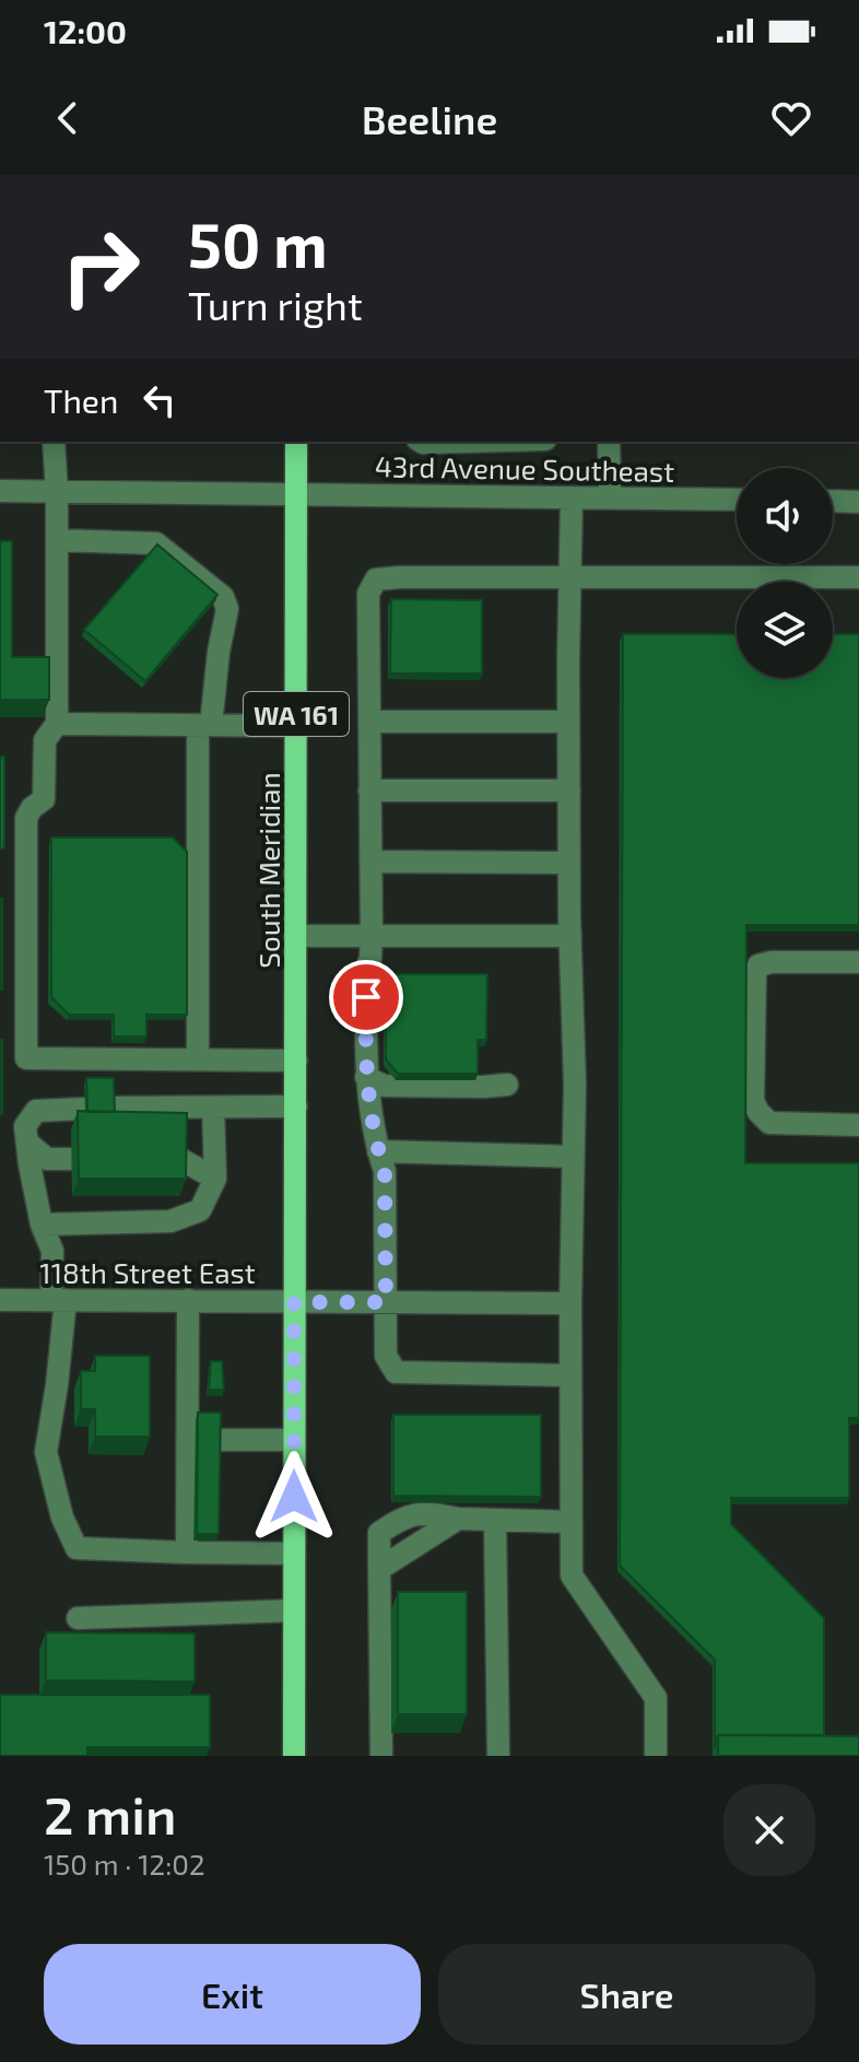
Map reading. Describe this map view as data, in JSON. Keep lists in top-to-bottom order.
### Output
{
  "streets": {
    "main road": ["WA 161", "South Meridian"],
    "street": ["43rd Avenue Southeast", "118th Street East"]
  },
  "crossings": [
    ["43rd Avenue Southeast", "South Meridian"],
    ["WA 161", "South Meridian"],
    ["WA 161", "118th Street East"],
    ["South Meridian", "118th Street East"]
  ],
  "page": {
    "status": "12:00",
    "header": "Beeline",
    "turn": ["50 m", "Turn right"],
    "then": "Then",
    "heading": ["2 min", "150 m · 12:02"],
    "buttons": ["Exit", "Share"]
  }
}
